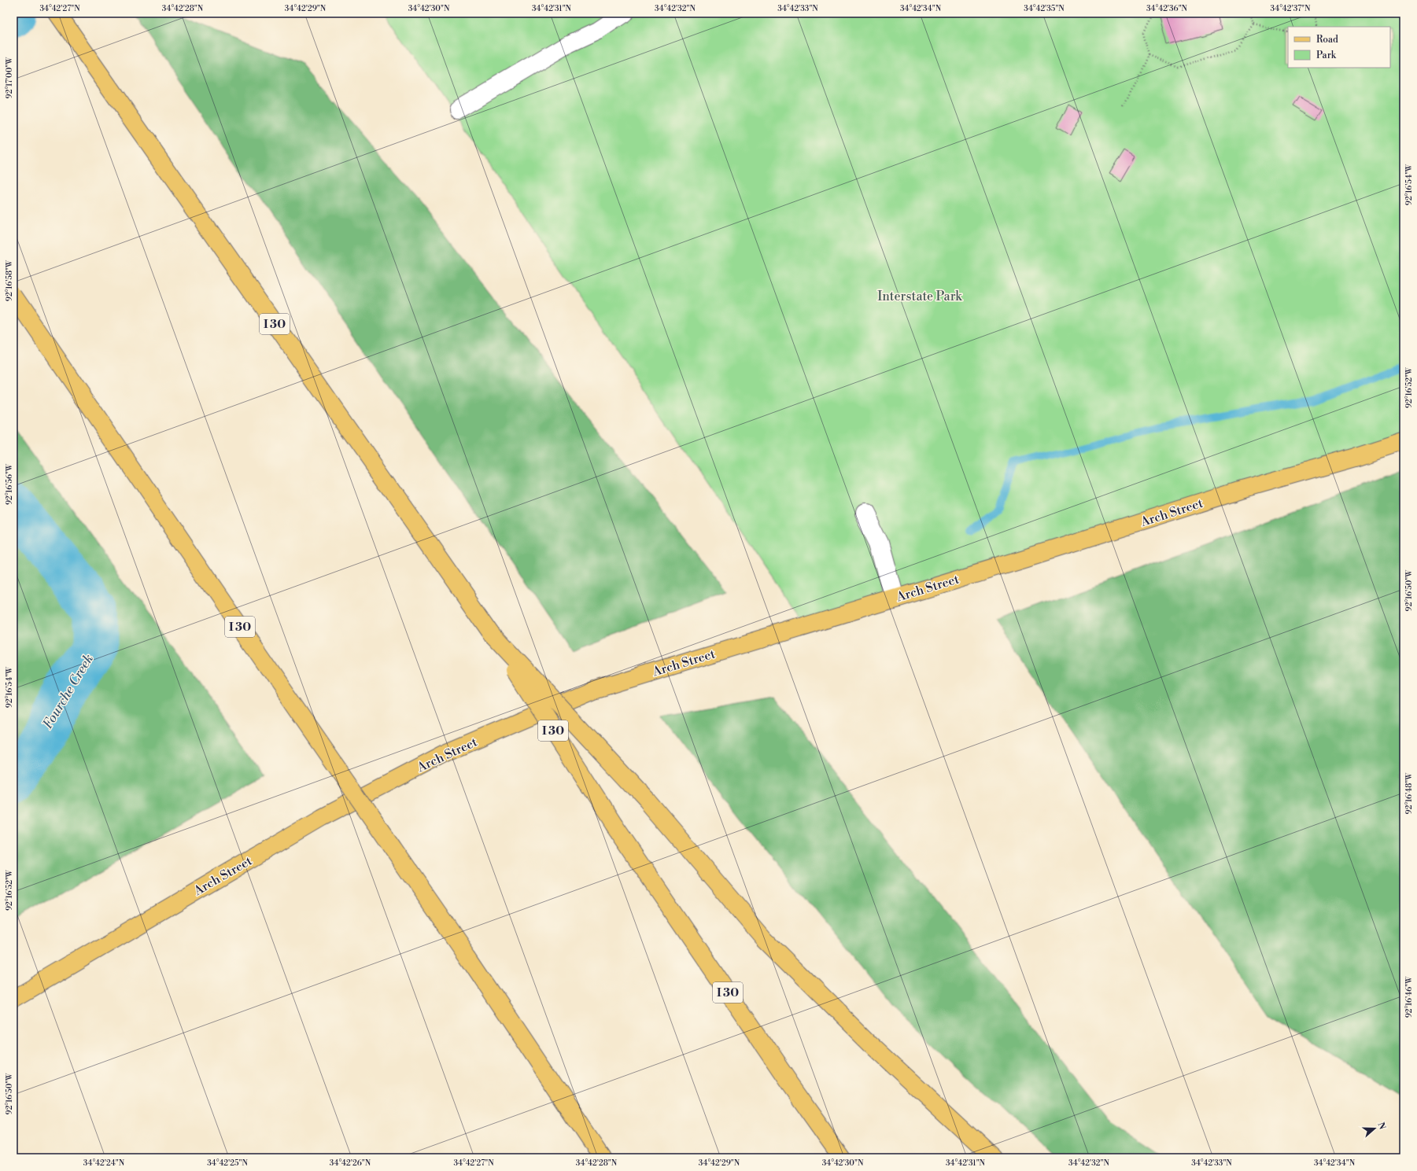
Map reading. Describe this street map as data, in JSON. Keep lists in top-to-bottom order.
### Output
{
  "streets": {
    "main road": ["I 30", "Arch Street"]
  },
  "water": ["Fourche Creek"],
  "parks": ["Interstate Park"],
  "legend": ["Road", "Park"],
  "north": "right",
  "coordinates": [
    "34°42'27\"N",
    "34°42'28\"N",
    "34°42'29\"N",
    "34°42'30\"N",
    "34°42'31\"N",
    "34°42'32\"N",
    "34°42'33\"N",
    "34°42'34\"N",
    "34°42'35\"N",
    "34°42'36\"N",
    "34°42'37\"N",
    "92°17'00\"W",
    "92°16'54\"W",
    "92°16'58\"W",
    "92°16'52\"W",
    "92°16'56\"W",
    "92°16'50\"W",
    "92°16'48\"W",
    "92°16'46\"W",
    "34°42'24\"N",
    "34°42'25\"N",
    "34°42'26\"N"
  ]
}
